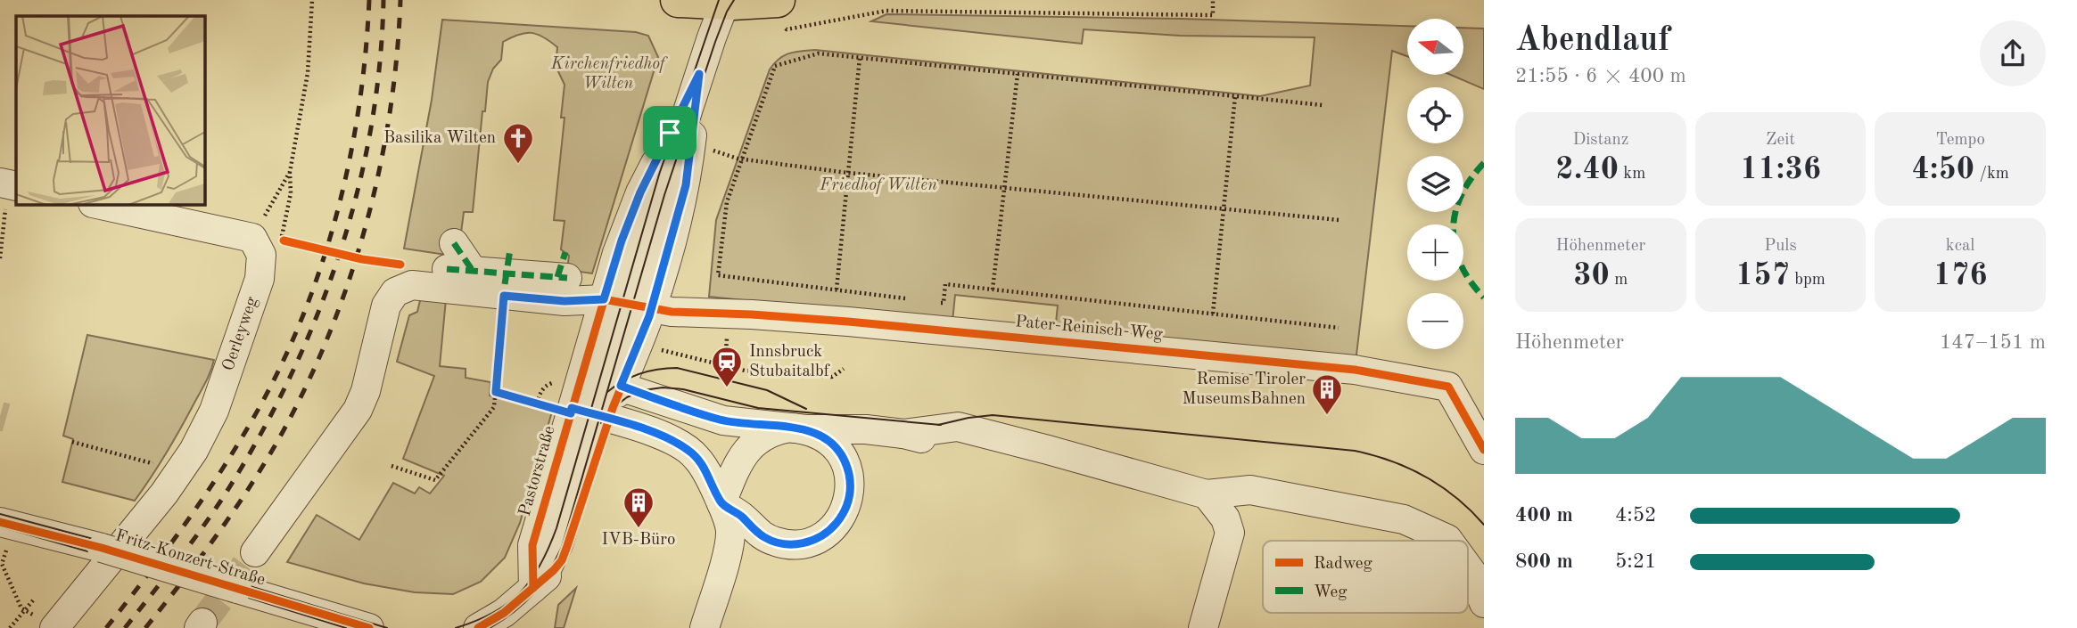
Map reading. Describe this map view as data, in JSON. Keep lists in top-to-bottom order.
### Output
{
  "streets": {
    "street": [
      "Pater-Reinisch-Weg",
      "Oerleyweg",
      "Pastorstraße",
      "Fritz-Konzert-Straße"
    ]
  },
  "crossings": [
    ["Pater-Reinisch-Weg", "Pastorstraße"]
  ],
  "parks": ["Kirchenfriedhof Wilten", "Friedhof Wilten"],
  "places": {
    "church": ["Basilika Wilten"],
    "station": ["Innsbruck Stubaitalbf"],
    "building": ["Remise Tiroler MuseumsBahnen", "IVB-Büro"]
  },
  "legend": ["Radweg", "Weg"],
  "north": "left",
  "page": {
    "heading": ["Abendlauf", "21:55 · 6 × 400 m"],
    "map_buttons": ["+", "−"],
    "stats": [
      ["Distanz", "2.40 km"],
      ["Zeit", "11:36"],
      ["Tempo", "4:50 /km"],
      ["Höhenmeter", "30 m"],
      ["Puls", "157 bpm"],
      ["kcal", "176"]
    ],
    "chart": ["Höhenmeter", "147–151 m"],
    "list": [
      {
        "name": "400 m",
        "note": "4:52"
      },
      {
        "name": "800 m",
        "note": "5:21"
      }
    ]
  }
}
